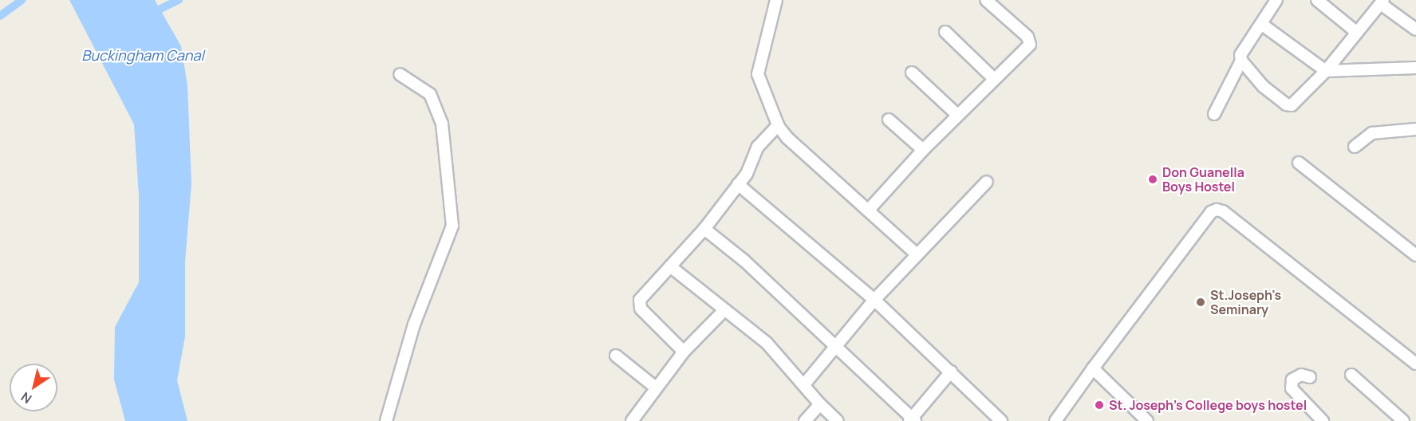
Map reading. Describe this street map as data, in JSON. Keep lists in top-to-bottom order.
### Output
{
  "water": ["Buckingham Canal"],
  "places": ["Don Guanella Boys Hostel", "St.Joseph's Seminary", "St. Joseph's College boys hostel"],
  "north": "bottom left"
}
